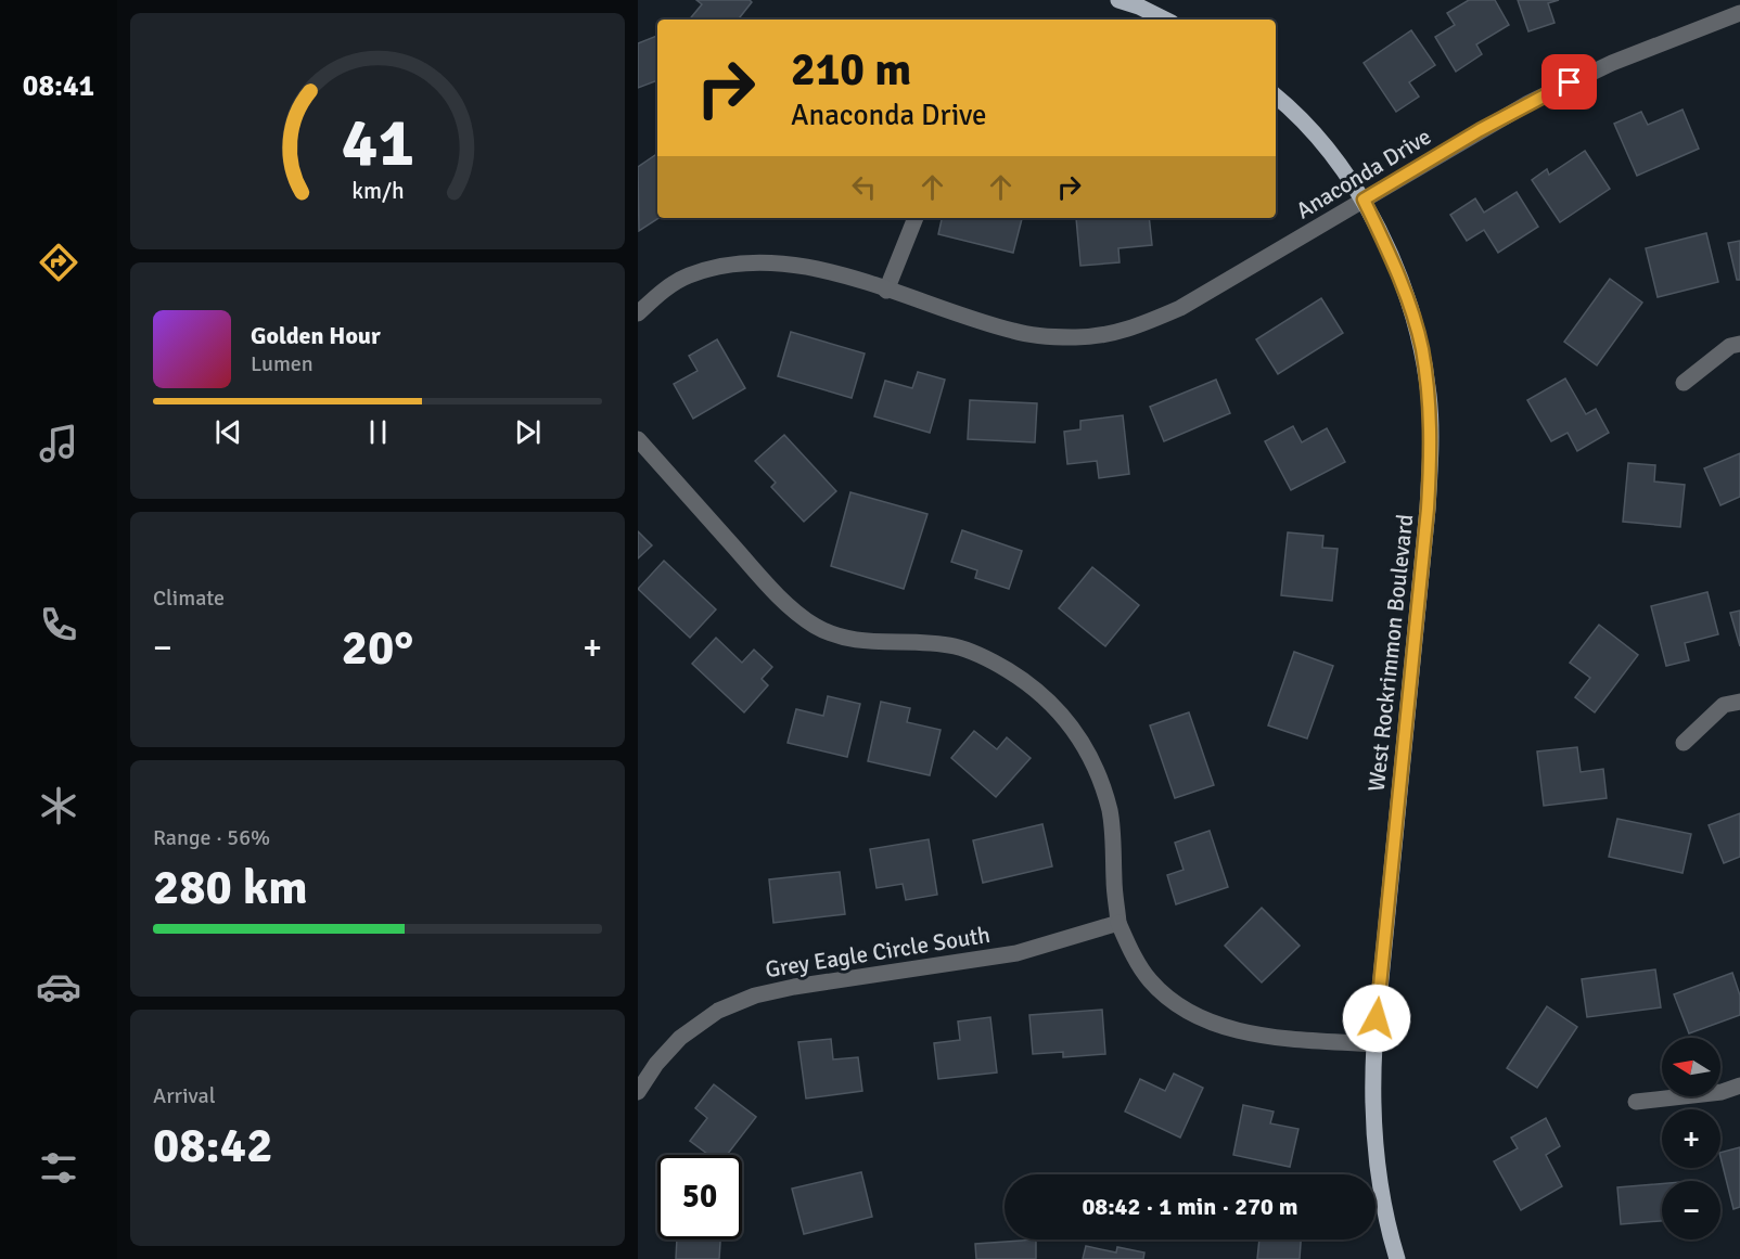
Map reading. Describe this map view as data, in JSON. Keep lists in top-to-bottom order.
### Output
{
  "streets": {
    "main road": ["West Rockrimmon Boulevard"],
    "street": ["Anaconda Drive", "Grey Eagle Circle South"]
  },
  "crossings": [
    ["Anaconda Drive", "West Rockrimmon Boulevard"]
  ],
  "north": "left",
  "page": {
    "tabs": "08:41",
    "turn": ["210 m", "Anaconda Drive"],
    "song": ["Golden Hour", "Lumen"],
    "tile": [
      "Climate",
      ["Range · 56%", "280 km"],
      ["Arrival", "08:42"]
    ],
    "heat": ["−", "20°", "+"],
    "map_buttons": ["+", "−"],
    "limit": "50",
    "trip": "08:42 · 1 min · 270 m",
    "gauge": ["41", "km/h"]
  }
}
